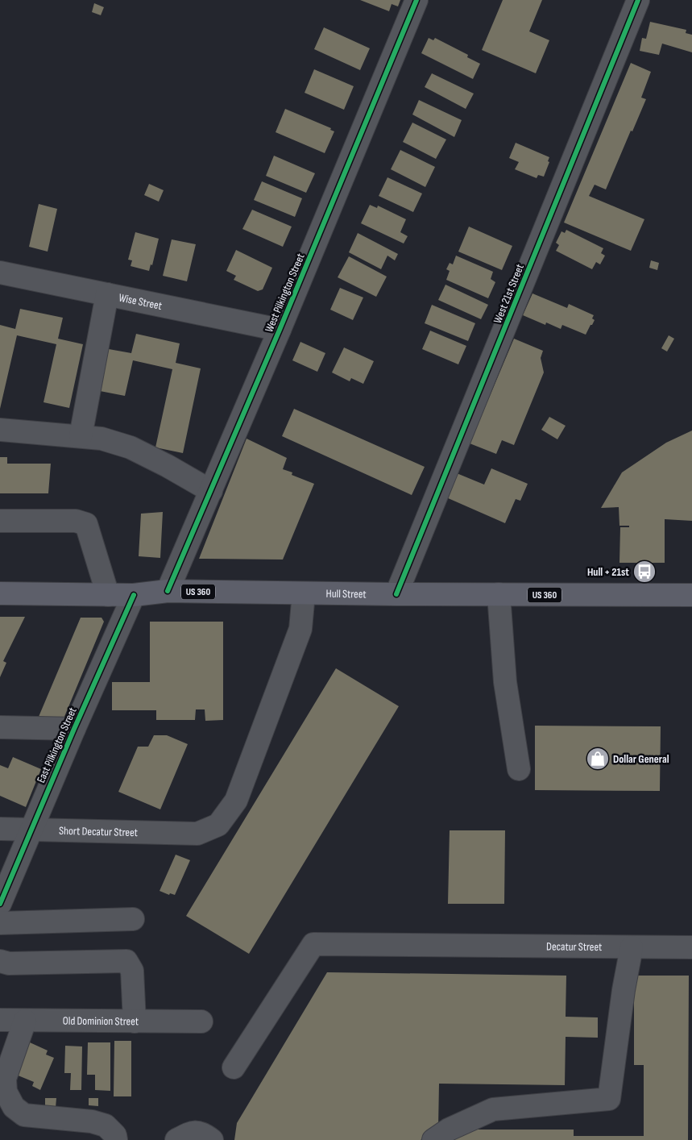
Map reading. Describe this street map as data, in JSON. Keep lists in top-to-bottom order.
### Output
{
  "streets": {
    "main road": ["US 360", "Hull Street"],
    "street": [
      "West Pilkington Street",
      "West 21st Street",
      "Wise Street",
      "East Pilkington Street",
      "Short Decatur Street",
      "Decatur Street",
      "Old Dominion Street"
    ]
  },
  "crossings": [
    ["West Pilkington Street", "Wise Street"],
    ["West Pilkington Street", "Hull Street"],
    ["West 21st Street", "Hull Street"],
    ["Hull Street", "East Pilkington Street"],
    ["Hull Street", "Short Decatur Street"],
    ["East Pilkington Street", "Short Decatur Street"]
  ],
  "places": {
    "bus stop": ["Hull + 21st"],
    "shop": ["Dollar General"]
  }
}
